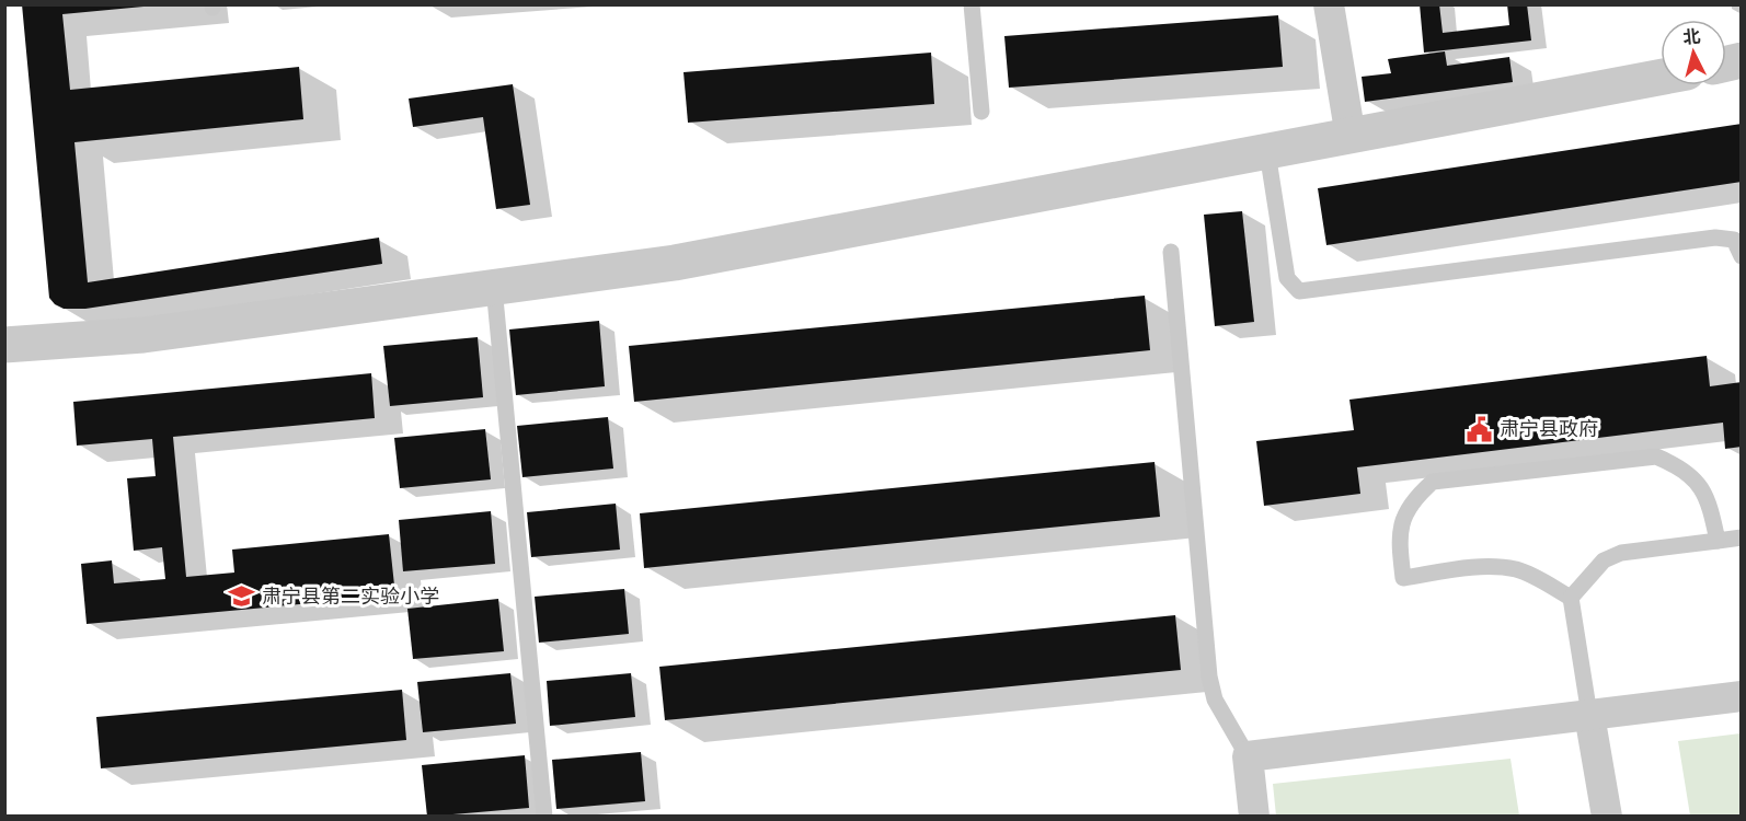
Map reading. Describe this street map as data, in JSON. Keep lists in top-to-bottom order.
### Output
{
  "places": {
    "public building": ["肃宁县政府"],
    "school or university": ["肃宁县第二实验小学"]
  },
  "north": "top"
}
